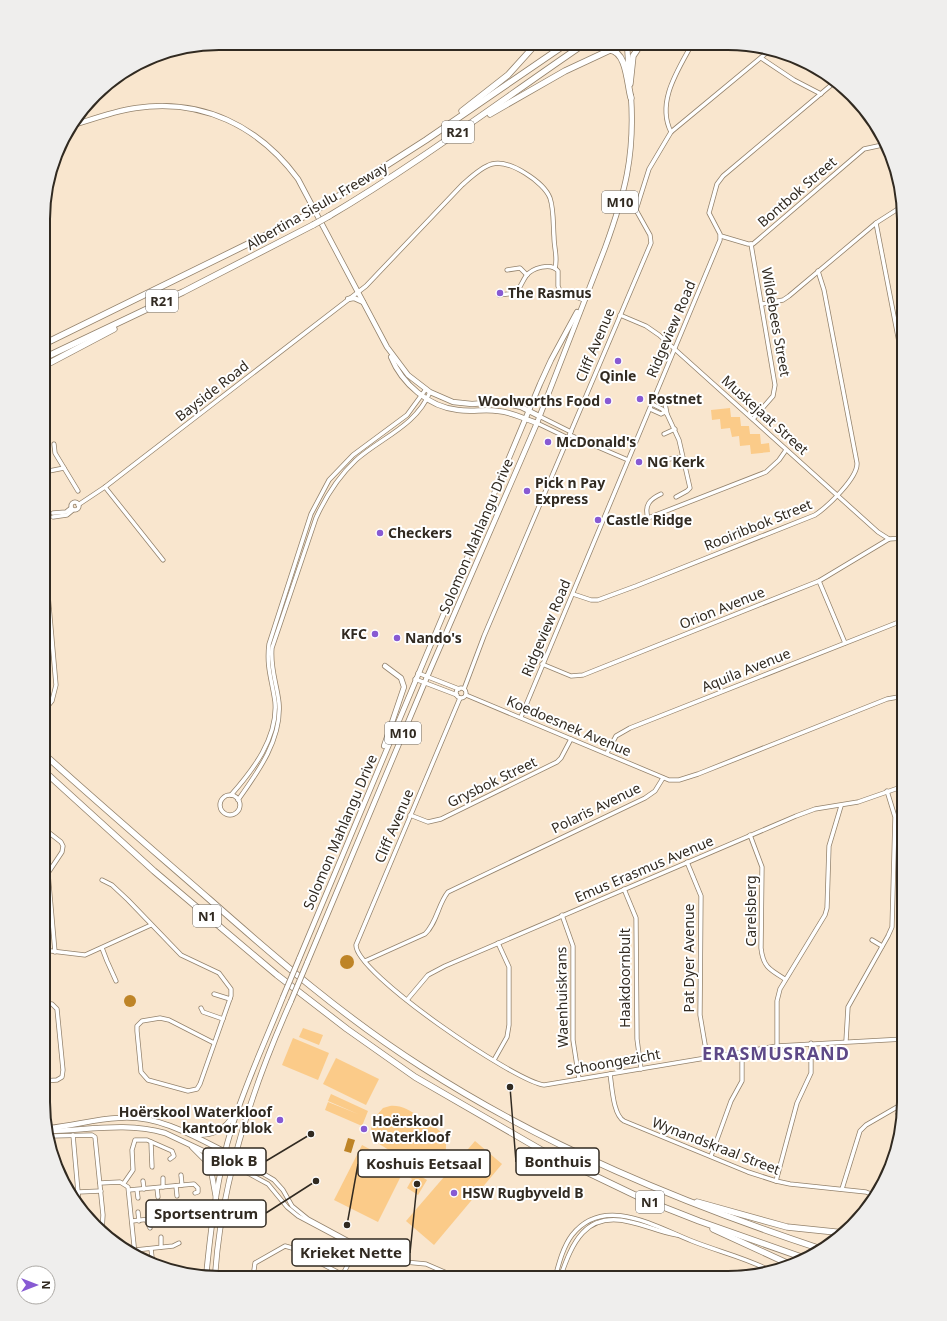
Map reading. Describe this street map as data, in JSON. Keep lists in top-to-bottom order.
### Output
{
  "streets": {
    "highway": ["R21", "Albertina Sisulu Freeway", "N1"],
    "main road": ["M10", "Solomon Mahlangu Drive"],
    "street": [
      "Bontbok Street",
      "Wildebees Street",
      "Ridgeview Road",
      "Cliff Avenue",
      "Bayside Road",
      "Muskejaat Street",
      "Rooiribbok Street",
      "Orion Avenue",
      "Aquila Avenue",
      "Koedoesnek Avenue",
      "Grysbok Street",
      "Polaris Avenue",
      "Emus Erasmus Avenue",
      "Carelsberg",
      "Pat Dyer Avenue",
      "Haakdoornbult",
      "Waenhuiskrans",
      "Schoongezicht",
      "Wynandskraal Street"
    ]
  },
  "crossings": [
    ["Bontbok Street", "Wildebees Street"],
    ["Bontbok Street", "Ridgeview Road"],
    ["Wildebees Street", "Muskejaat Street"],
    ["Ridgeview Road", "Muskejaat Street"],
    ["Ridgeview Road", "Rooiribbok Street"],
    ["Ridgeview Road", "Orion Avenue"],
    ["Ridgeview Road", "Koedoesnek Avenue"],
    ["Cliff Avenue", "Muskejaat Street"],
    ["Cliff Avenue", "Grysbok Street"],
    ["Cliff Avenue", "Polaris Avenue"],
    ["Cliff Avenue", "Schoongezicht"],
    ["Muskejaat Street", "Rooiribbok Street"],
    ["Muskejaat Street", "Orion Avenue"],
    ["Aquila Avenue", "Koedoesnek Avenue"],
    ["Koedoesnek Avenue", "Grysbok Street"],
    ["Koedoesnek Avenue", "Polaris Avenue"],
    ["Polaris Avenue", "Schoongezicht"],
    ["Emus Erasmus Avenue", "Carelsberg"],
    ["Emus Erasmus Avenue", "Pat Dyer Avenue"],
    ["Emus Erasmus Avenue", "Haakdoornbult"],
    ["Emus Erasmus Avenue", "Waenhuiskrans"],
    ["Emus Erasmus Avenue", "Schoongezicht"],
    ["Pat Dyer Avenue", "Schoongezicht"],
    ["Haakdoornbult", "Schoongezicht"],
    ["Waenhuiskrans", "Schoongezicht"],
    ["Schoongezicht", "Wynandskraal Street"]
  ],
  "districts": ["ERASMUSRAND"],
  "places": [
    "The Rasmus",
    "Qinle",
    "Postnet",
    "Woolworths Food",
    "McDonald's",
    "NG Kerk",
    "Pick n Pay Express",
    "Castle Ridge",
    "Checkers",
    "KFC",
    "Nando's",
    "Bonthuis",
    "Hoërskool Waterkloof kantoor blok",
    "Hoërskool Waterkloof",
    "Blok B",
    "Sportsentrum",
    "Krieket Nette",
    "HSW Rugbyveld B",
    "Koshuis Eetsaal"
  ],
  "north": "right"
}
